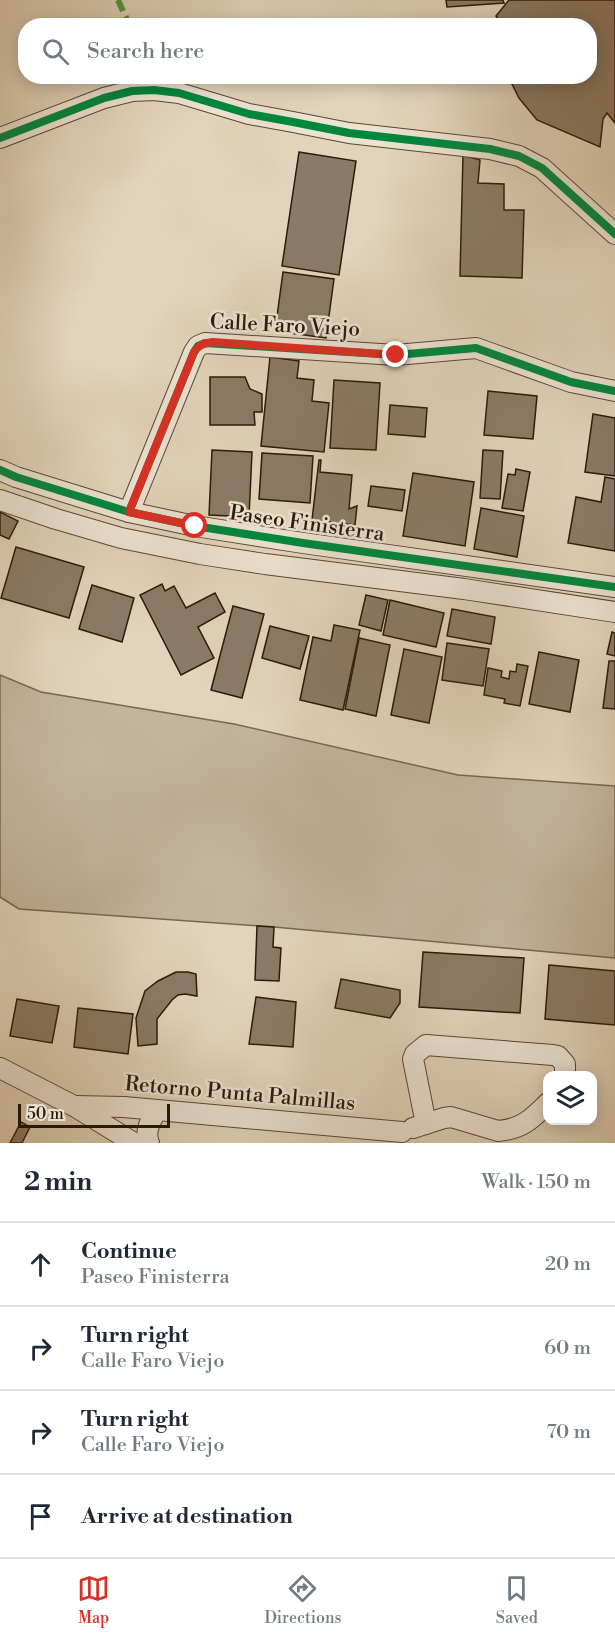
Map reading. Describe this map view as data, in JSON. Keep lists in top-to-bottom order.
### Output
{
  "streets": {
    "street": ["Calle Faro Viejo", "Paseo Finisterra", "Retorno Punta Palmillas"]
  },
  "crossings": [
    ["Calle Faro Viejo", "Paseo Finisterra"]
  ],
  "scale_bar": "50 m",
  "page": {
    "search": "Search here",
    "scale": "50 m",
    "heading": ["2 min", "Walk · 150 m"],
    "list": [
      ["Continue", "Paseo Finisterra", "20 m"],
      ["Turn right", "Calle Faro Viejo", "60 m"],
      ["Turn right", "Calle Faro Viejo", "70 m"],
      "Arrive at destination"
    ],
    "nav": ["Map", "Directions", "Saved"]
  }
}
